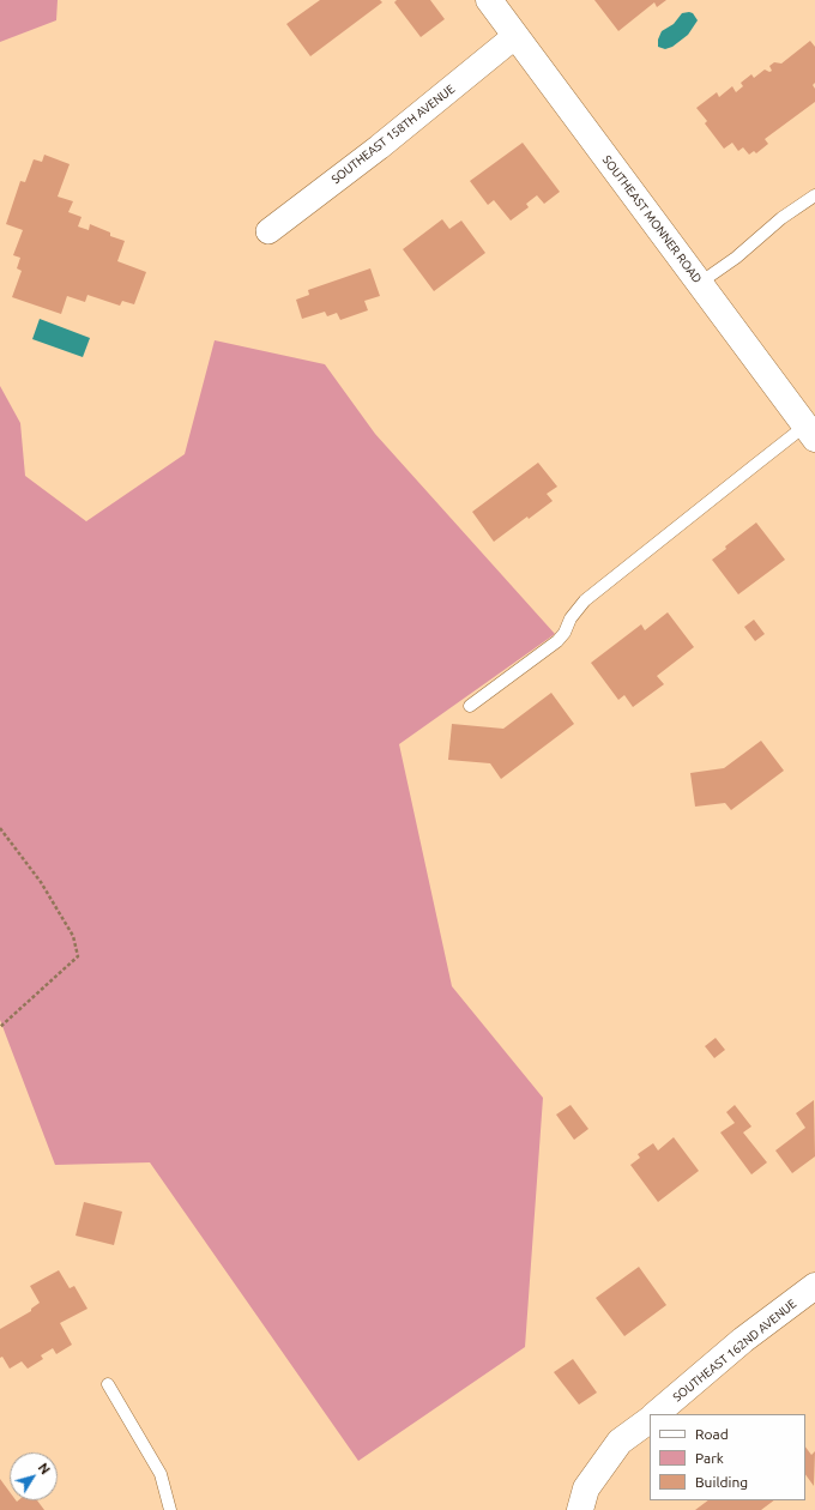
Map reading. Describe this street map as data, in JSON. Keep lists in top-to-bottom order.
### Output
{
  "streets": {
    "street": ["SOUTHEAST 158TH AVENUE", "SOUTHEAST MONNER ROAD", "SOUTHEAST 162ND AVENUE"]
  },
  "crossings": [
    ["SOUTHEAST 158TH AVENUE", "SOUTHEAST MONNER ROAD"]
  ],
  "legend": ["Road", "Park", "Building"],
  "north": "top right"
}
